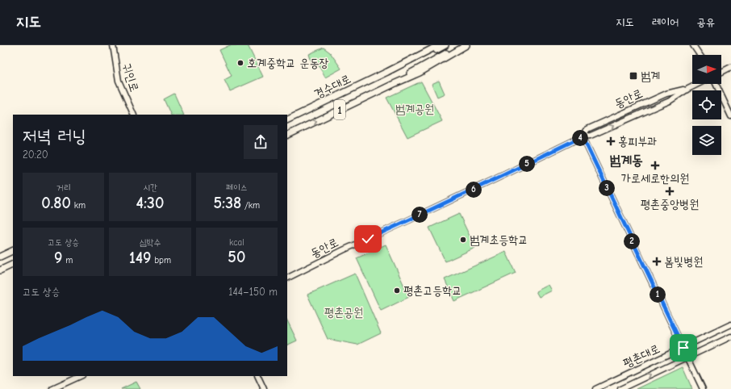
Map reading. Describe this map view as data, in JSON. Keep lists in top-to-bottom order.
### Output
{
  "streets": {
    "main road": ["경수대로", "1"],
    "street": ["귀인로", "동안로", "평촌대로"]
  },
  "districts": ["범계동"],
  "parks": ["범계공원", "평촌공원"],
  "places": {
    "other": ["호계중학교 운동장", "범계초등학교", "평촌고등학교"],
    "transit": ["범계"],
    "health": [
      "홍피부과",
      "가로세로한의원",
      "평촌중앙병원",
      "봄빛병원"
    ]
  },
  "north": "right",
  "page": {
    "header": "지도",
    "nav": ["지도", "레이어", "공유"],
    "heading": ["저녁 러닝", "20:20"],
    "pins": [
      "4",
      "5",
      "3",
      "6",
      "7",
      "2",
      "1"
    ],
    "stats": [
      ["거리", "0.80 km"],
      ["시간", "4:30"],
      ["페이스", "5:38 /km"],
      ["고도 상승", "9 m"],
      ["심박수", "149 bpm"],
      ["kcal", "50"]
    ],
    "chart": ["고도 상승", "144–150 m"]
  }
}
